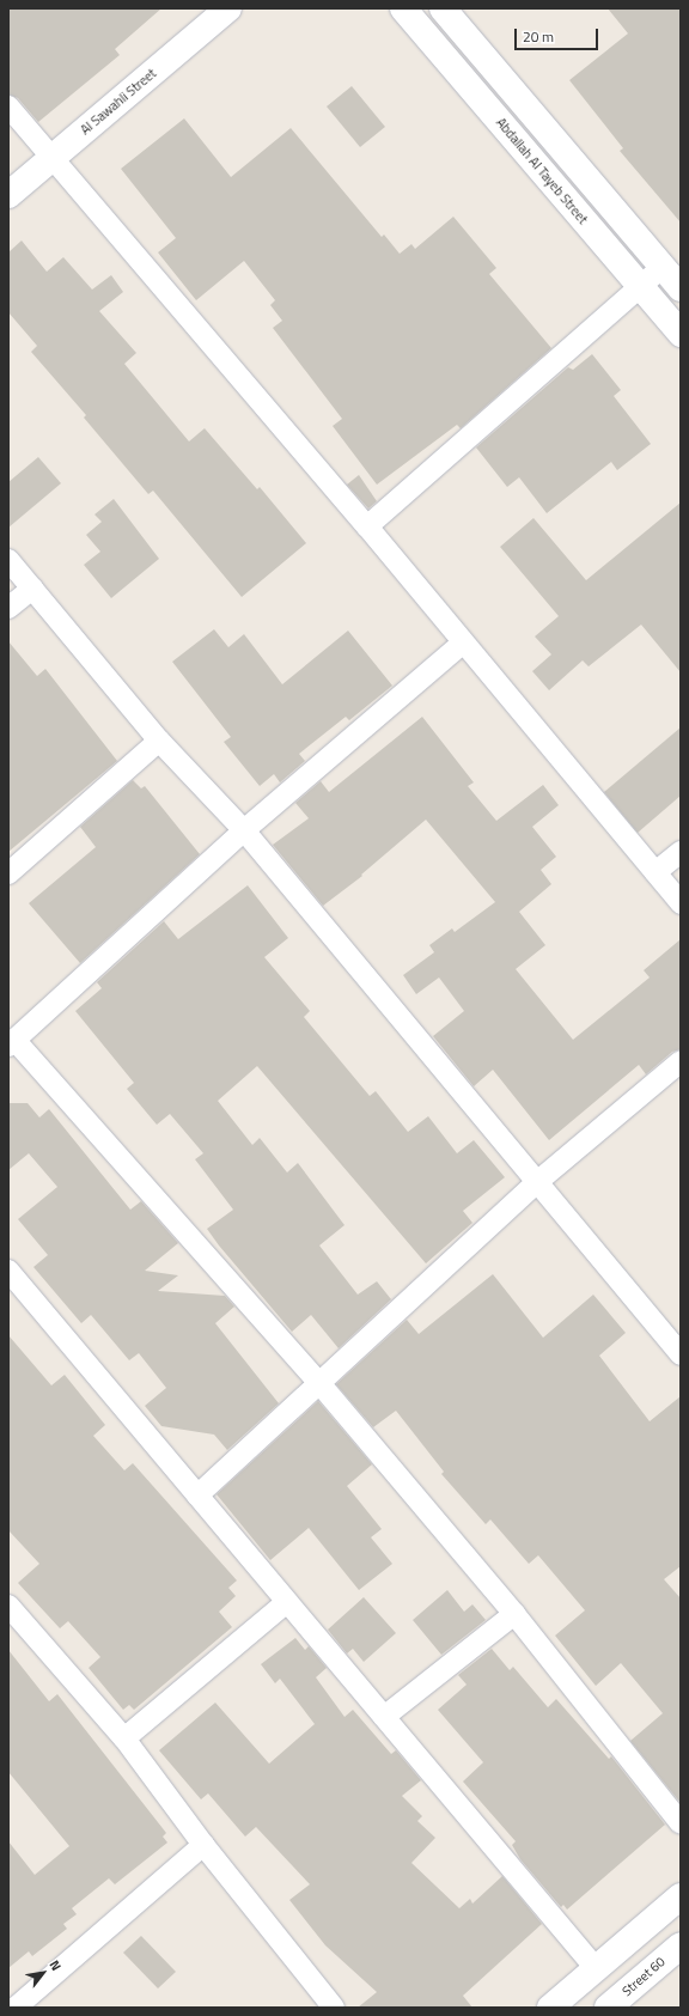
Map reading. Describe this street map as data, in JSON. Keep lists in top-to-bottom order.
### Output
{
  "streets": {
    "main road": ["Al Sawahli Street", "Abdallah Al Tayeb Street", "Street 60"]
  },
  "scale_bar": "20 m",
  "north": "top right"
}
